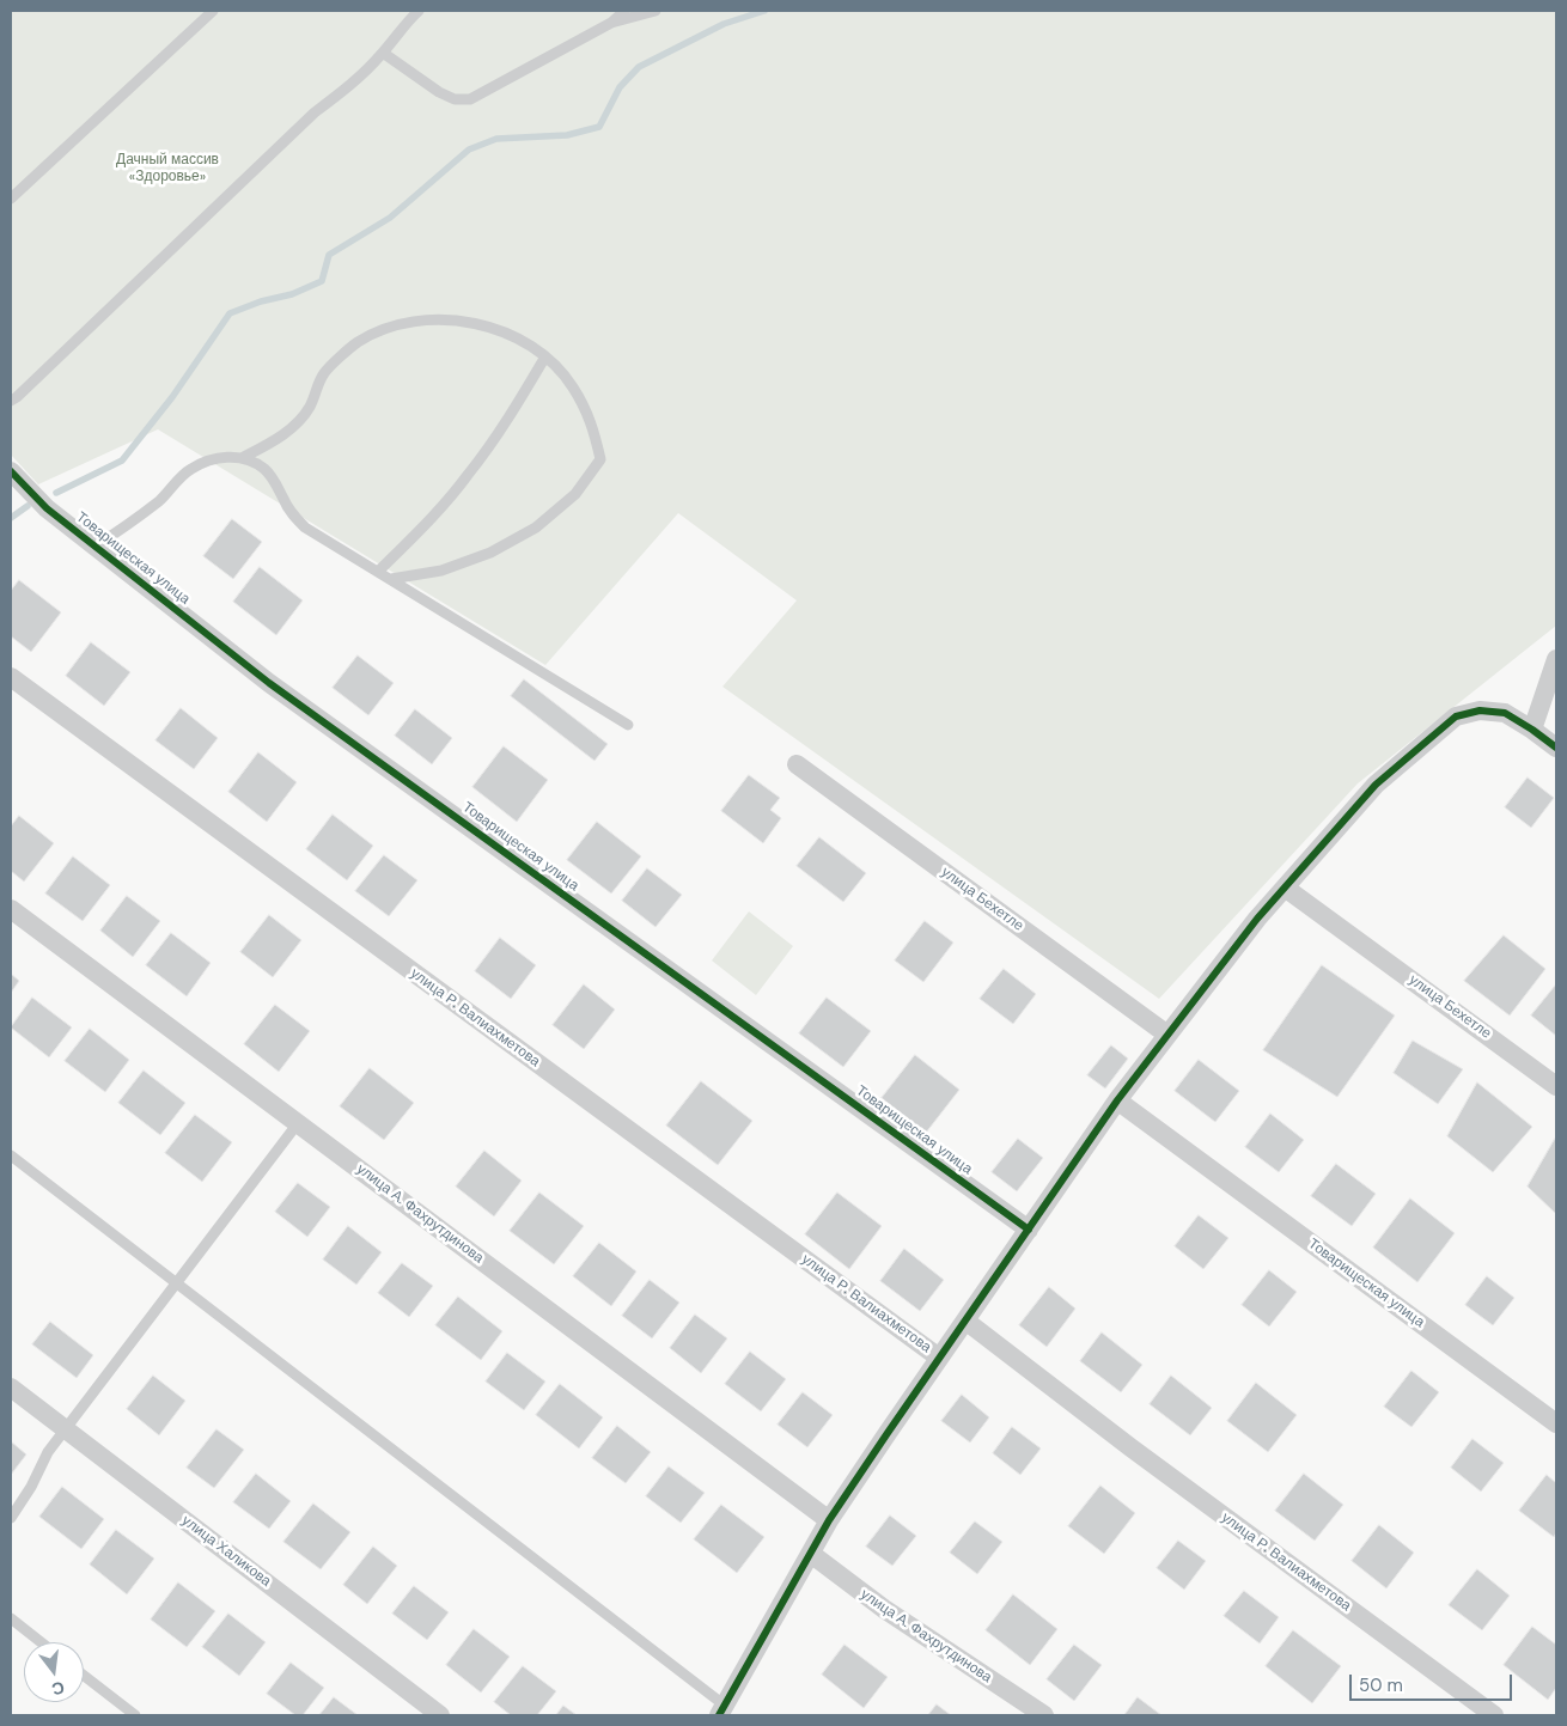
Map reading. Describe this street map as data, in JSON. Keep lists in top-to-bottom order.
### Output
{
  "streets": {
    "street": [
      "Товарищеская улица",
      "улица Бехетле",
      "улица Р. Валиахметова",
      "улица А. Фахрутдинова",
      "улица Халикова"
    ]
  },
  "parks": ["Дачный массив «Здоровье»"],
  "scale_bar": "50 m",
  "north": "bottom"
}
